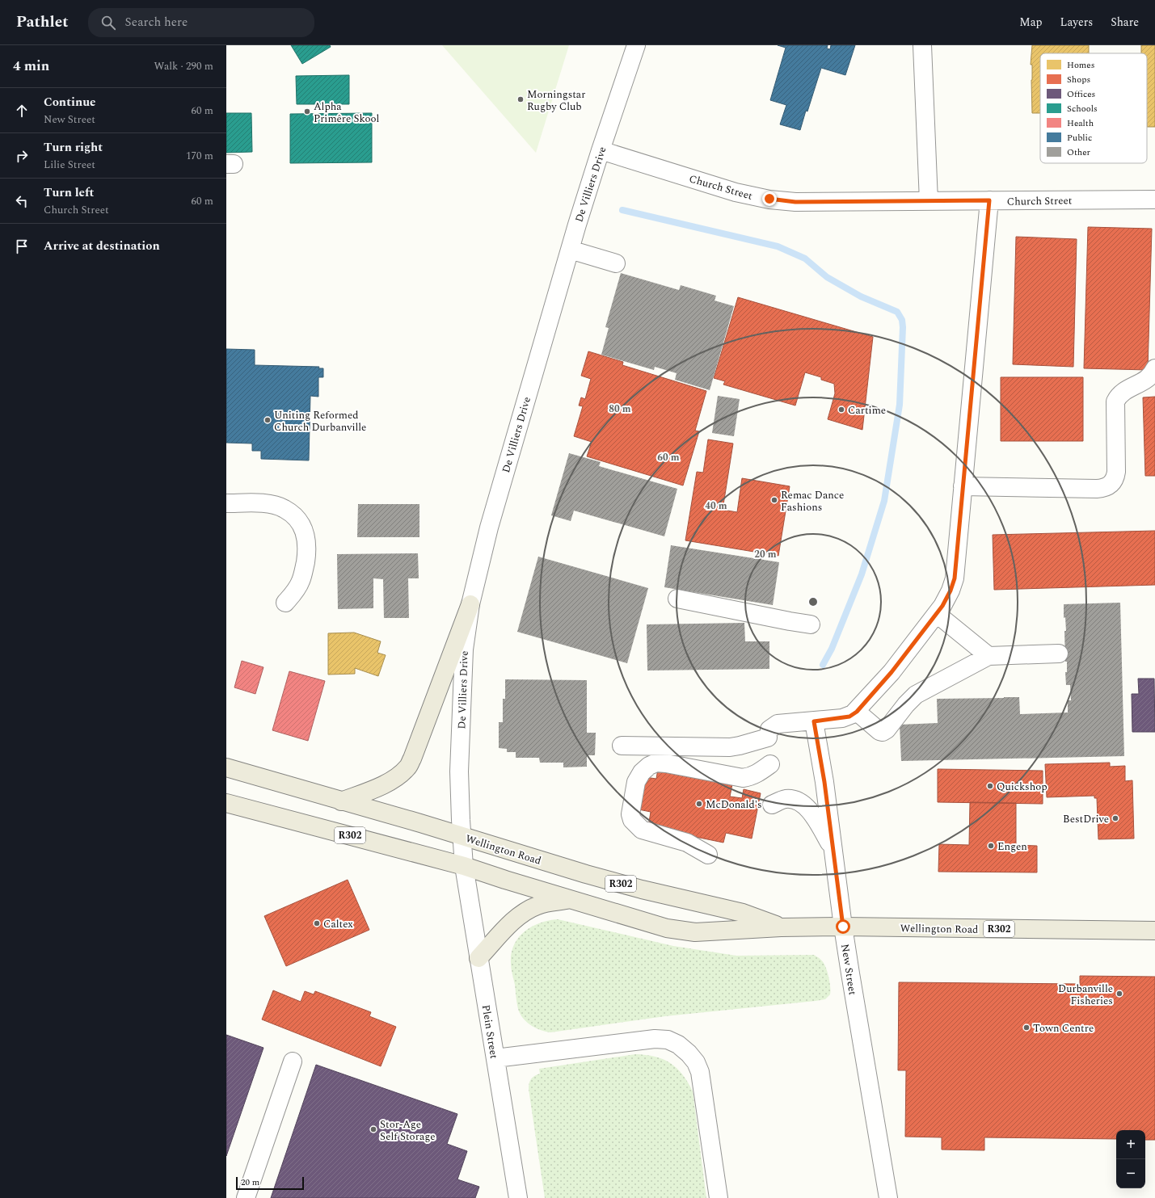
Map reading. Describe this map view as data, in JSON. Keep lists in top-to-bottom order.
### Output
{
  "streets": {
    "main road": ["R302", "Wellington Road"],
    "street": [
      "De Villiers Drive",
      "Church Street",
      "New Street",
      "Plein Street"
    ]
  },
  "crossings": [
    ["De Villiers Drive", "Church Street"],
    ["De Villiers Drive", "Wellington Road"],
    ["De Villiers Drive", "Plein Street"],
    ["Wellington Road", "New Street"],
    ["Wellington Road", "Plein Street"]
  ],
  "places": [
    "Morningstar Rugby Club",
    "Alpha Primêre Skool",
    "Cartime",
    "Uniting Reformed Church Durbanville",
    "Remac Dance Fashions",
    "Quickshop",
    "McDonald's",
    "BestDrive",
    "Engen",
    "Caltex",
    "Durbanville Fisheries",
    "Town Centre",
    "Stor-Age Self Storage"
  ],
  "legend": [
    "Homes",
    "Shops",
    "Offices",
    "Schools",
    "Health",
    "Public",
    "Other"
  ],
  "scale_bar": "20 m",
  "page": {
    "header": "Pathlet",
    "search": "Search here",
    "nav": ["Map", "Layers", "Share"],
    "heading": ["4 min", "Walk · 290 m"],
    "list": [
      ["Continue", "New Street", "60 m"],
      ["Turn right", "Lilie Street", "170 m"],
      ["Turn left", "Church Street", "60 m"],
      "Arrive at destination"
    ],
    "map_buttons": ["+", "−"],
    "scale": "20 m"
  },
  "rings": [
    "80 m",
    "60 m",
    "40 m",
    "20 m"
  ]
}
